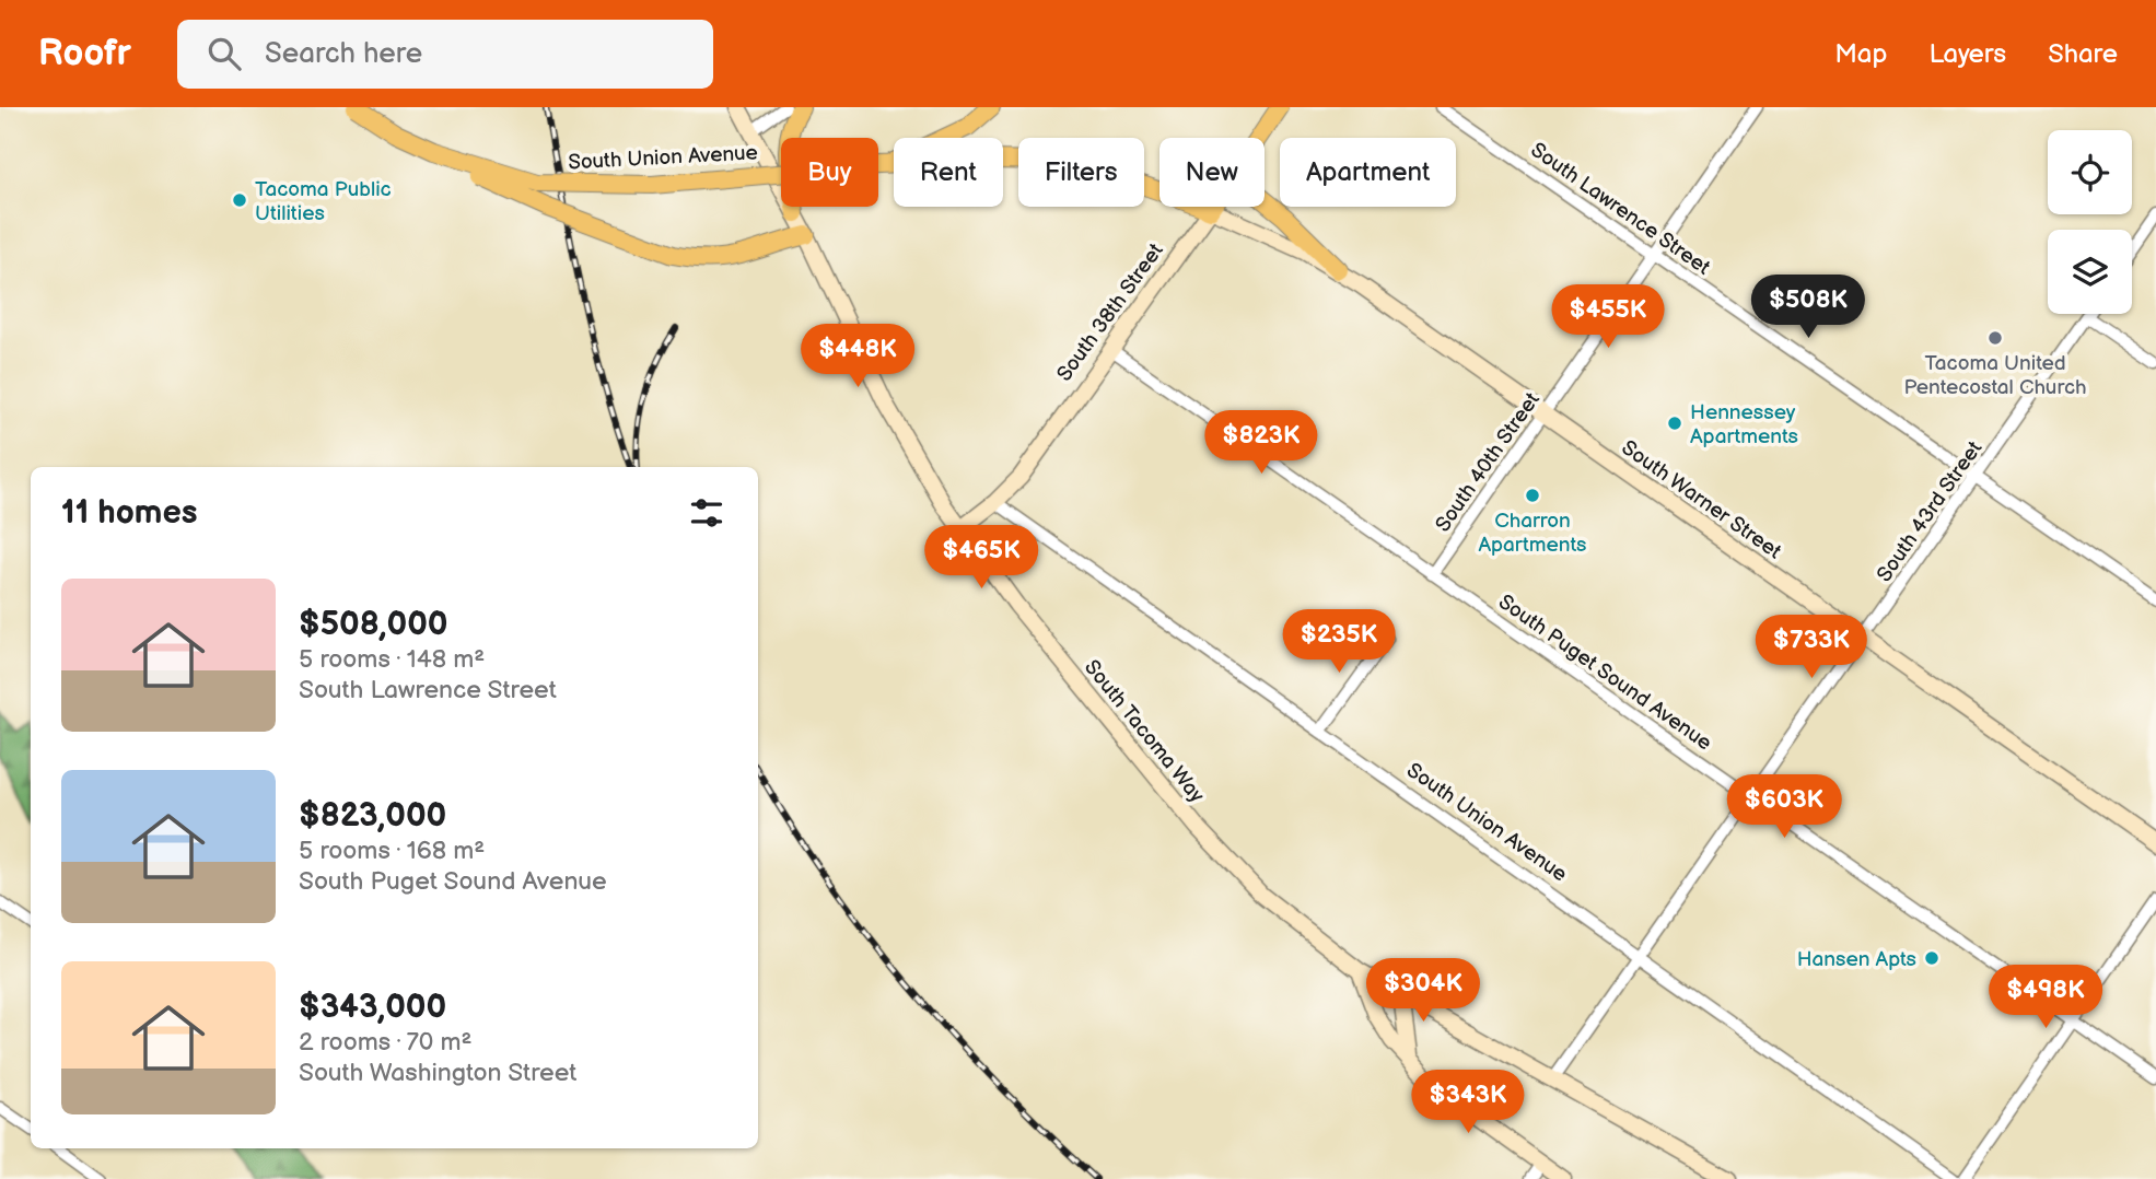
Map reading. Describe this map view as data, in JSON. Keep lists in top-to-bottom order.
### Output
{
  "streets": {
    "main road": ["South Union Avenue", "South 38th Street"],
    "street": [
      "South Lawrence Street",
      "South 40th Street",
      "South Warner Street",
      "South 43rd Street",
      "South Puget Sound Avenue",
      "South Tacoma Way"
    ]
  },
  "crossings": [
    ["South Union Avenue", "South 38th Street"],
    ["South Union Avenue", "South Warner Street"],
    ["South Union Avenue", "South 43rd Street"],
    ["South Lawrence Street", "South 40th Street"],
    ["South Lawrence Street", "South 43rd Street"],
    ["South 38th Street", "South Warner Street"],
    ["South 38th Street", "South Puget Sound Avenue"],
    ["South 38th Street", "South Tacoma Way"],
    ["South 40th Street", "South Warner Street"],
    ["South 40th Street", "South Puget Sound Avenue"],
    ["South Warner Street", "South 43rd Street"],
    ["South 43rd Street", "South Puget Sound Avenue"],
    ["South 43rd Street", "South Tacoma Way"]
  ],
  "places": [
    "Tacoma Public Utilities",
    "Tacoma United Pentecostal Church",
    "Hennessey Apartments",
    "Charron Apartments",
    "Hansen Apts"
  ],
  "page": {
    "header": "Roofr",
    "search": "Search here",
    "nav": ["Map", "Layers", "Share"],
    "chip": [
      "Buy",
      "Rent",
      "Filters",
      "New",
      "Apartment"
    ],
    "price": [
      "$508K",
      "$455K",
      "$448K",
      "$823K",
      "$465K",
      "$235K",
      "$733K",
      "$603K",
      "$304K",
      "$498K",
      "$343K"
    ],
    "heading": "11 homes",
    "list": [
      {
        "name": "$508,000",
        "note": "5 rooms · 148 m² · South Lawrence Street"
      },
      {
        "name": "$823,000",
        "note": "5 rooms · 168 m² · South Puget Sound Avenue"
      },
      {
        "name": "$343,000",
        "note": "2 rooms · 70 m² · South Washington Street"
      }
    ]
  }
}
